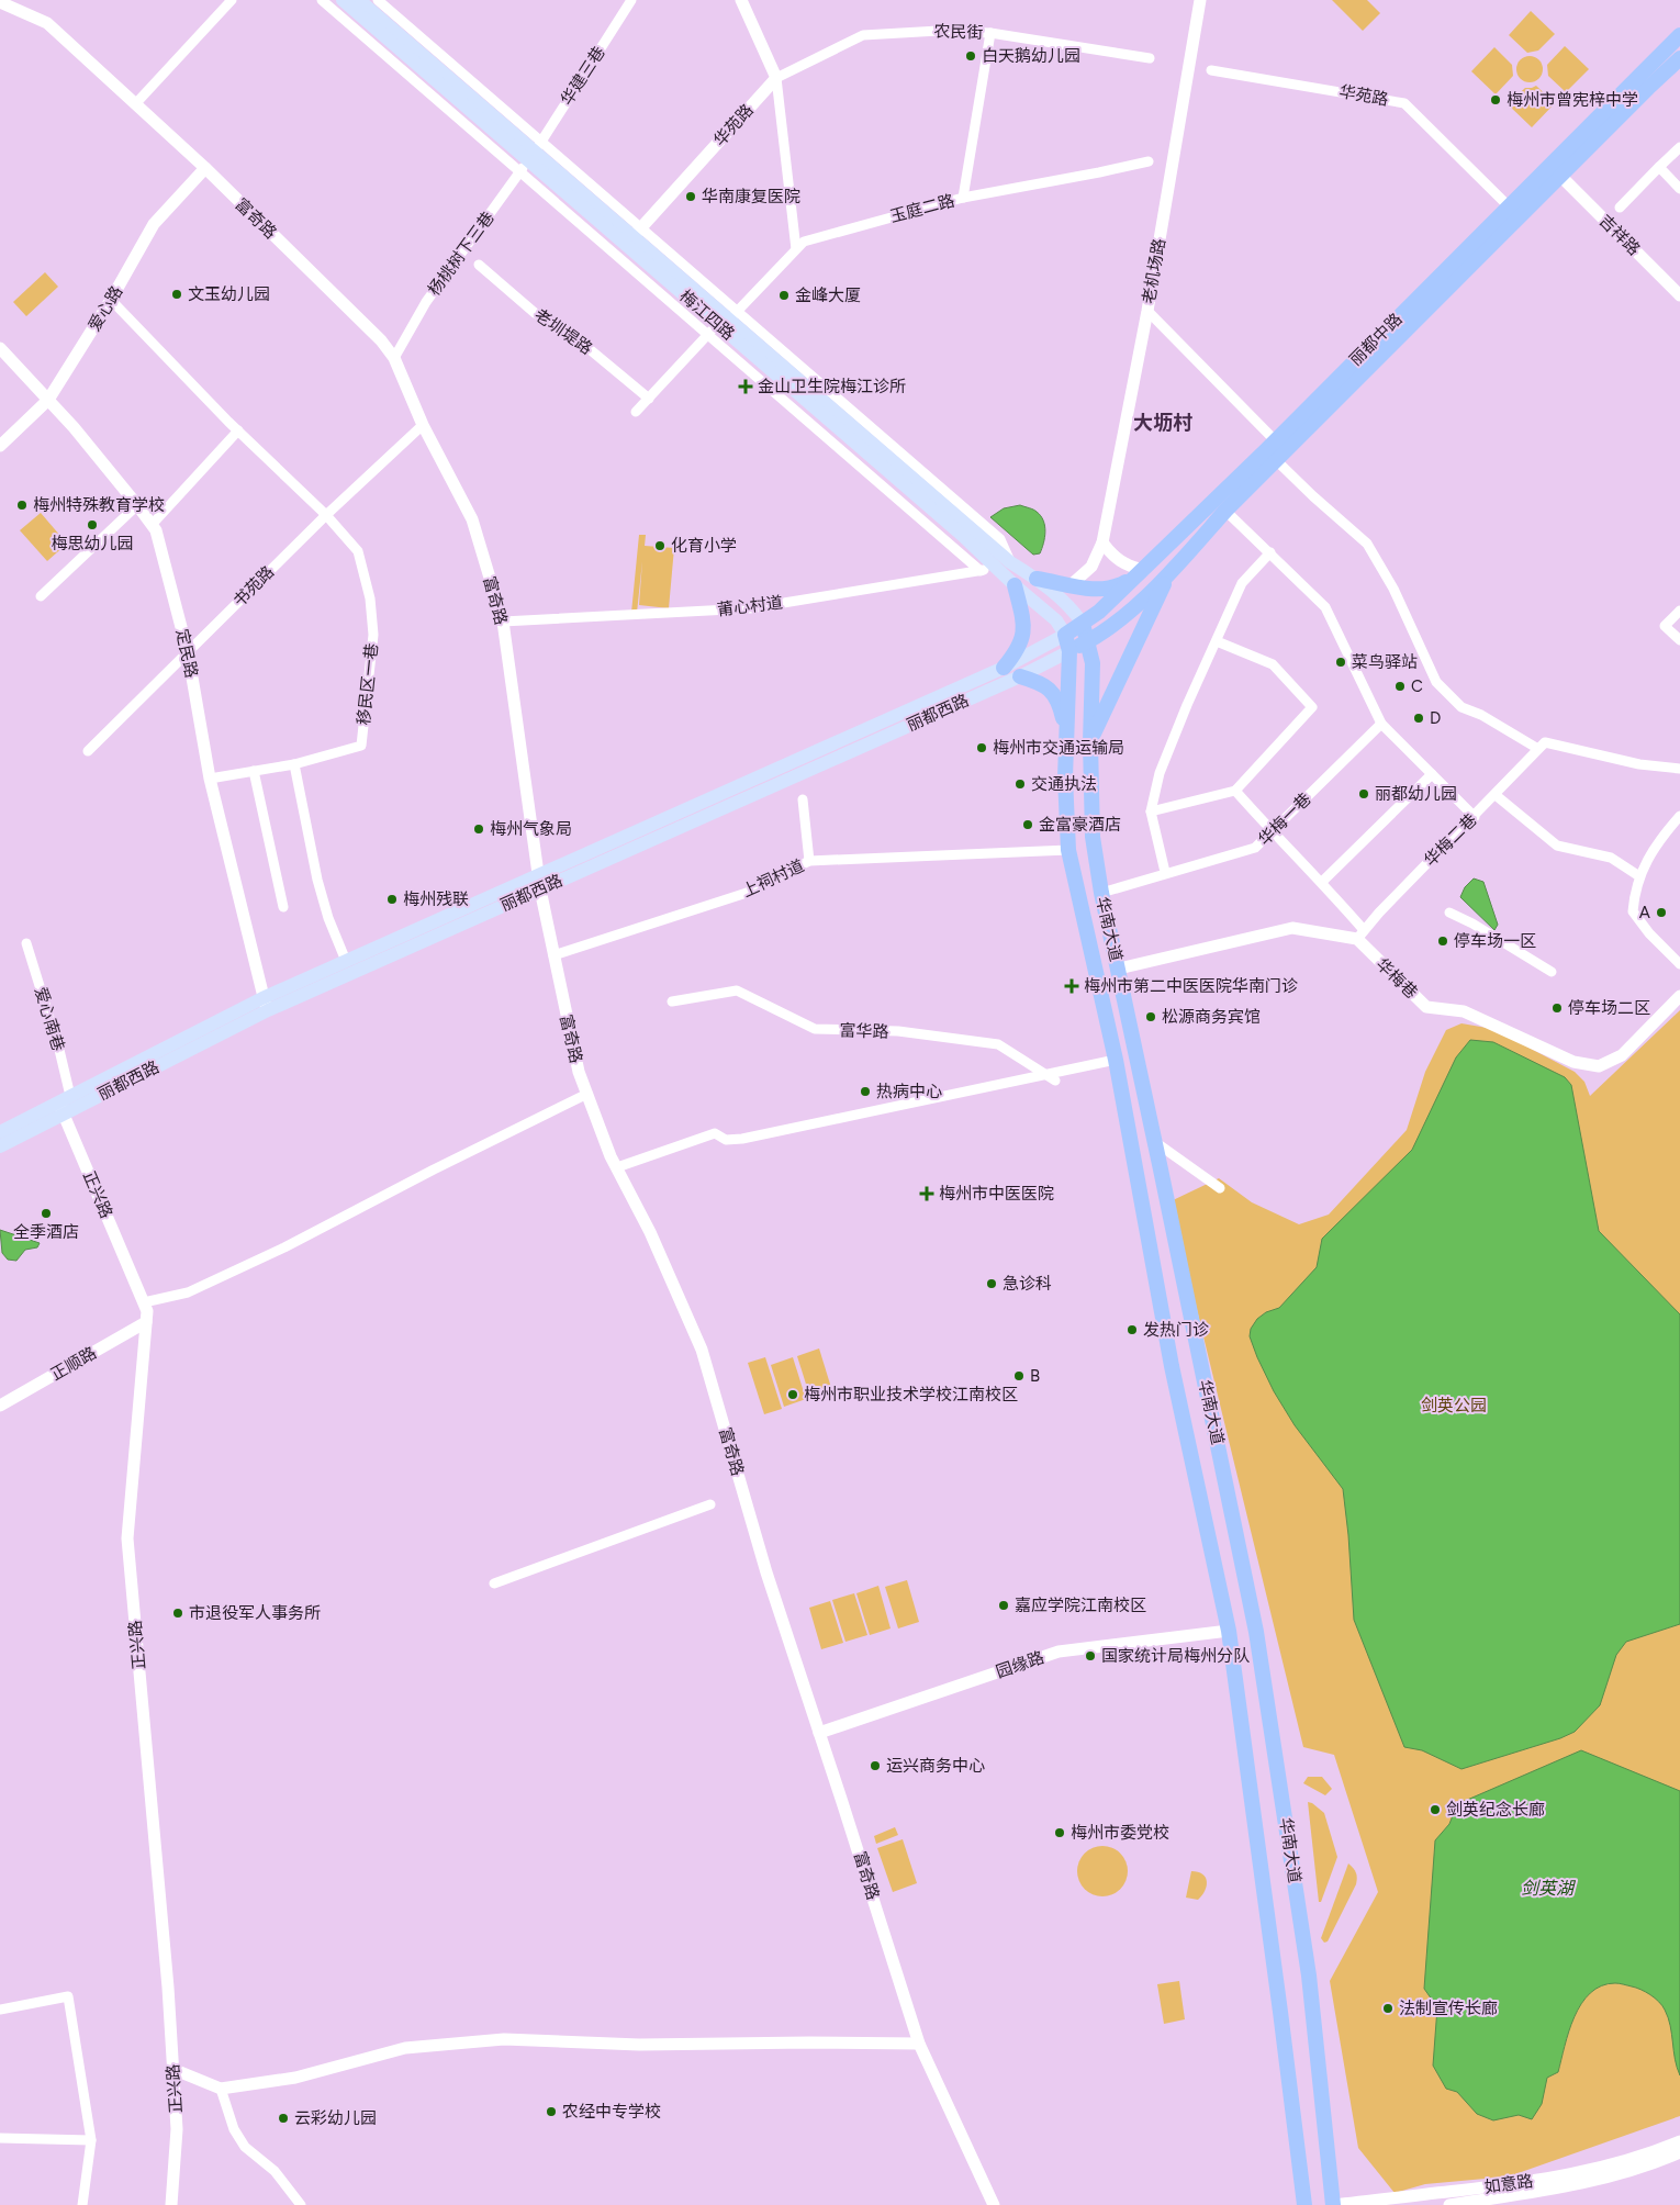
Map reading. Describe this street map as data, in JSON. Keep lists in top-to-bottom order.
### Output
{
  "streets": {
    "main road": [
      "梅江四路",
      "丽都中路",
      "丽都西路",
      "华南大道"
    ],
    "street": [
      "农民街",
      "华建三巷",
      "华苑路",
      "玉庭二路",
      "富奇路",
      "吉祥路",
      "杨桃树下三巷",
      "老机场路",
      "爱心路",
      "老圳堤路",
      "书苑路",
      "莆心村道",
      "定民路",
      "移民区一巷",
      "华梅一巷",
      "华梅二巷",
      "上祠村道",
      "华梅巷",
      "爱心南巷",
      "富华路",
      "正兴路",
      "正顺路",
      "园缘路",
      "如意路"
    ]
  },
  "crossings": [
    ["农民街", "华苑路"],
    ["华建三巷", "杨桃树下三巷"],
    ["华建三巷", "梅江四路"],
    ["华苑路", "梅江四路"],
    ["华苑路", "丽都中路"],
    ["玉庭二路", "梅江四路"],
    ["玉庭二路", "老圳堤路"],
    ["富奇路", "杨桃树下三巷"],
    ["富奇路", "爱心路"],
    ["富奇路", "书苑路"],
    ["富奇路", "莆心村道"],
    ["富奇路", "丽都西路"],
    ["富奇路", "上祠村道"],
    ["富奇路", "园缘路"],
    ["吉祥路", "丽都中路"],
    ["杨桃树下三巷", "梅江四路"],
    ["爱心路", "定民路"],
    ["梅江四路", "丽都中路"],
    ["梅江四路", "莆心村道"],
    ["梅江四路", "丽都西路"],
    ["梅江四路", "华南大道"],
    ["丽都中路", "丽都西路"],
    ["丽都中路", "华南大道"],
    ["书苑路", "定民路"],
    ["书苑路", "移民区一巷"],
    ["定民路", "移民区一巷"],
    ["定民路", "丽都西路"],
    ["丽都西路", "华南大道"],
    ["丽都西路", "爱心南巷"],
    ["丽都西路", "正兴路"],
    ["华梅一巷", "华南大道"],
    ["华梅二巷", "华梅巷"],
    ["上祠村道", "华南大道"],
    ["华南大道", "园缘路"],
    ["华南大道", "如意路"],
    ["爱心南巷", "正兴路"],
    ["正兴路", "正顺路"]
  ],
  "districts": ["大坜村"],
  "water": ["剑英湖"],
  "parks": ["剑英公园"],
  "places": {
    "other": [
      "白天鹅幼儿园",
      "梅州市曾宪梓中学",
      "华南康复医院",
      "文玉幼儿园",
      "金峰大厦",
      "梅州特殊教育学校",
      "梅思幼儿园",
      "化育小学",
      "菜鸟驿站",
      "C",
      "D",
      "梅州市交通运输局",
      "交通执法",
      "丽都幼儿园",
      "金富豪酒店",
      "梅州气象局",
      "梅州残联",
      "A",
      "停车场一区",
      "停车场二区",
      "松源商务宾馆",
      "热病中心",
      "全季酒店",
      "急诊科",
      "发热门诊",
      "B",
      "梅州市职业技术学校江南校区",
      "嘉应学院江南校区",
      "市退役军人事务所",
      "国家统计局梅州分队",
      "运兴商务中心",
      "剑英纪念长廊",
      "梅州市委党校",
      "法制宣传长廊",
      "农经中专学校",
      "云彩幼儿园"
    ],
    "health": ["金山卫生院梅江诊所", "梅州市第二中医医院华南门诊", "梅州市中医医院"]
  }
}
